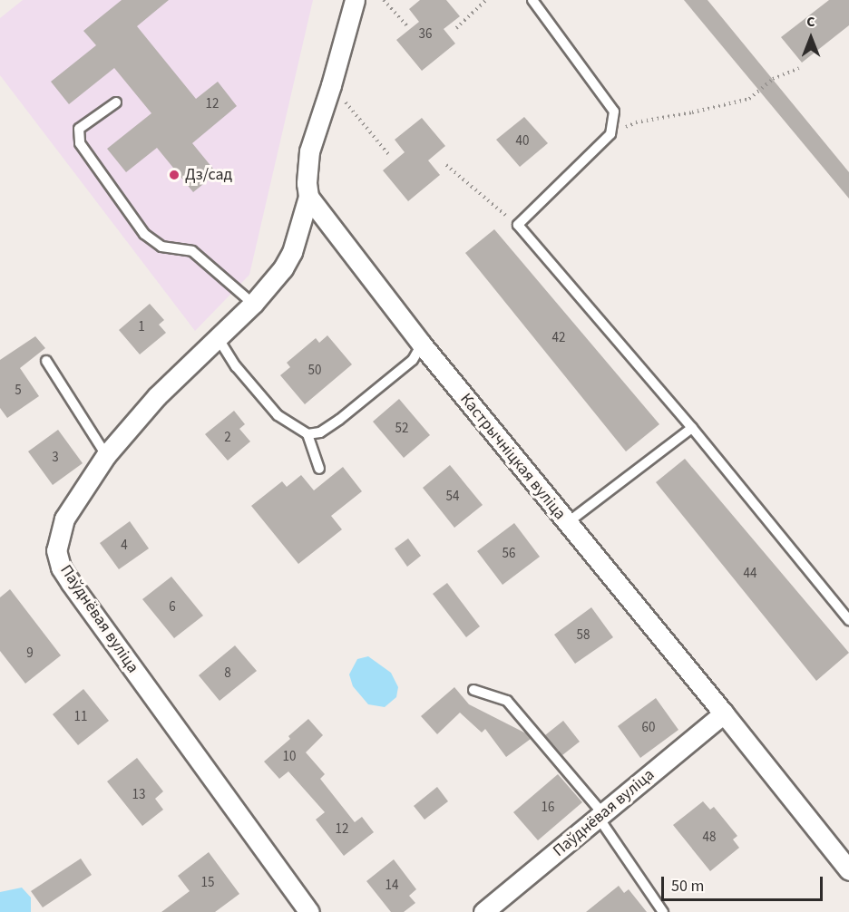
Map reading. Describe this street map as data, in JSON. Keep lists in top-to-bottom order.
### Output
{
  "streets": {
    "street": ["Кастрычніцкая вуліца", "Паўднёвая вуліца"]
  },
  "crossings": [
    ["Кастрычніцкая вуліца", "Паўднёвая вуліца"]
  ],
  "places": ["Дз/сад"],
  "house_numbers": [
    "36",
    "12",
    "40",
    "1",
    "42",
    "50",
    "5",
    "52",
    "2",
    "3",
    "54",
    "4",
    "56",
    "44",
    "6",
    "58",
    "9",
    "8",
    "11",
    "60",
    "10",
    "13",
    "16",
    "12",
    "48",
    "15",
    "14"
  ],
  "scale_bar": "50 m",
  "north": "top"
}
